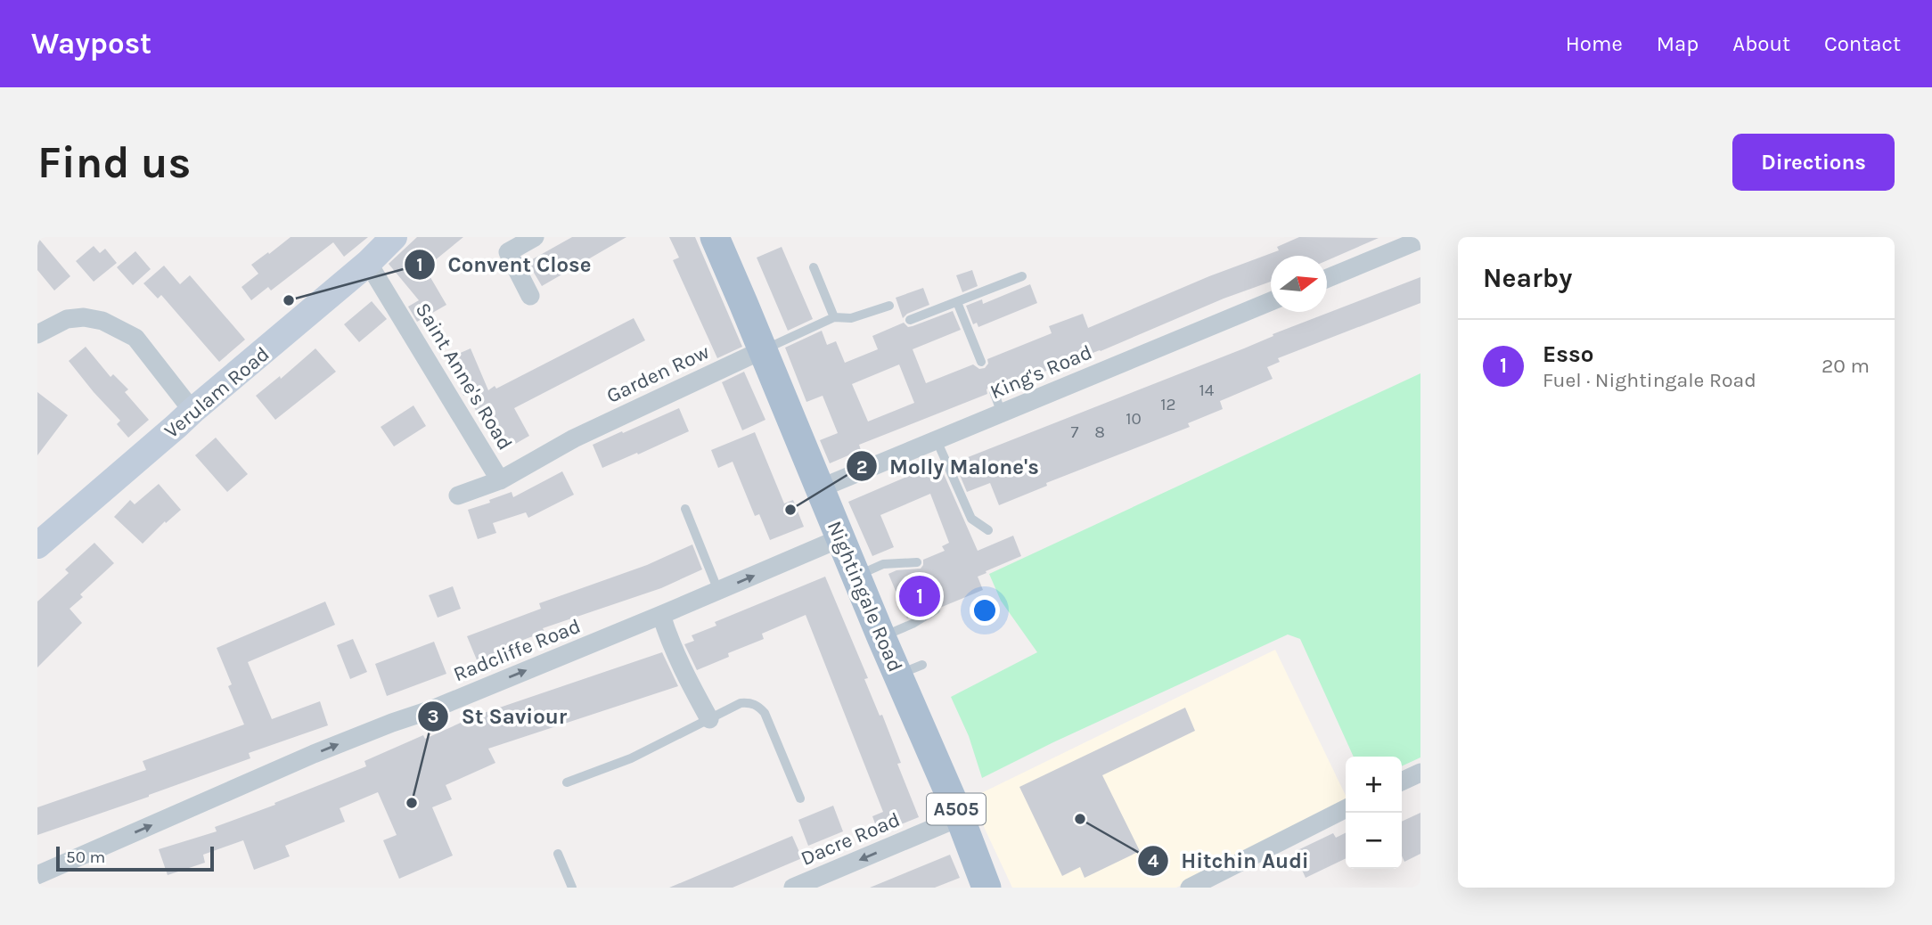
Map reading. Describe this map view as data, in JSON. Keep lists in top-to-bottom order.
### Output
{
  "streets": {
    "main road": ["Nightingale Road", "A505"],
    "street": [
      "King's Road",
      "Garden Row",
      "Saint Anne's Road",
      "Verulam Road",
      "Radcliffe Road",
      "Dacre Road"
    ]
  },
  "crossings": [
    ["King's Road", "Nightingale Road"],
    ["Garden Row", "Saint Anne's Road"],
    ["Garden Row", "Nightingale Road"],
    ["Saint Anne's Road", "Verulam Road"],
    ["Nightingale Road", "Radcliffe Road"],
    ["Nightingale Road", "Dacre Road"]
  ],
  "one_way": ["Radcliffe Road", "Dacre Road"],
  "places": [
    "Convent Close",
    "Molly Malone's",
    "St Saviour",
    "Hitchin Audi"
  ],
  "house_numbers": [
    "14",
    "12",
    "10",
    "7",
    "8"
  ],
  "scale_bar": "50 m",
  "north": "right",
  "page": {
    "header": "Waypost",
    "nav": [
      "Home",
      "Map",
      "About",
      "Contact"
    ],
    "buttons": "Directions",
    "title": "Find us",
    "heading": "Nearby",
    "list": [
      {
        "mark": "1",
        "name": "Esso",
        "note": "Fuel · Nightingale Road",
        "value": "20 m"
      }
    ],
    "pins": "1",
    "map_buttons": ["+", "−"],
    "scale": "50 m"
  }
}
